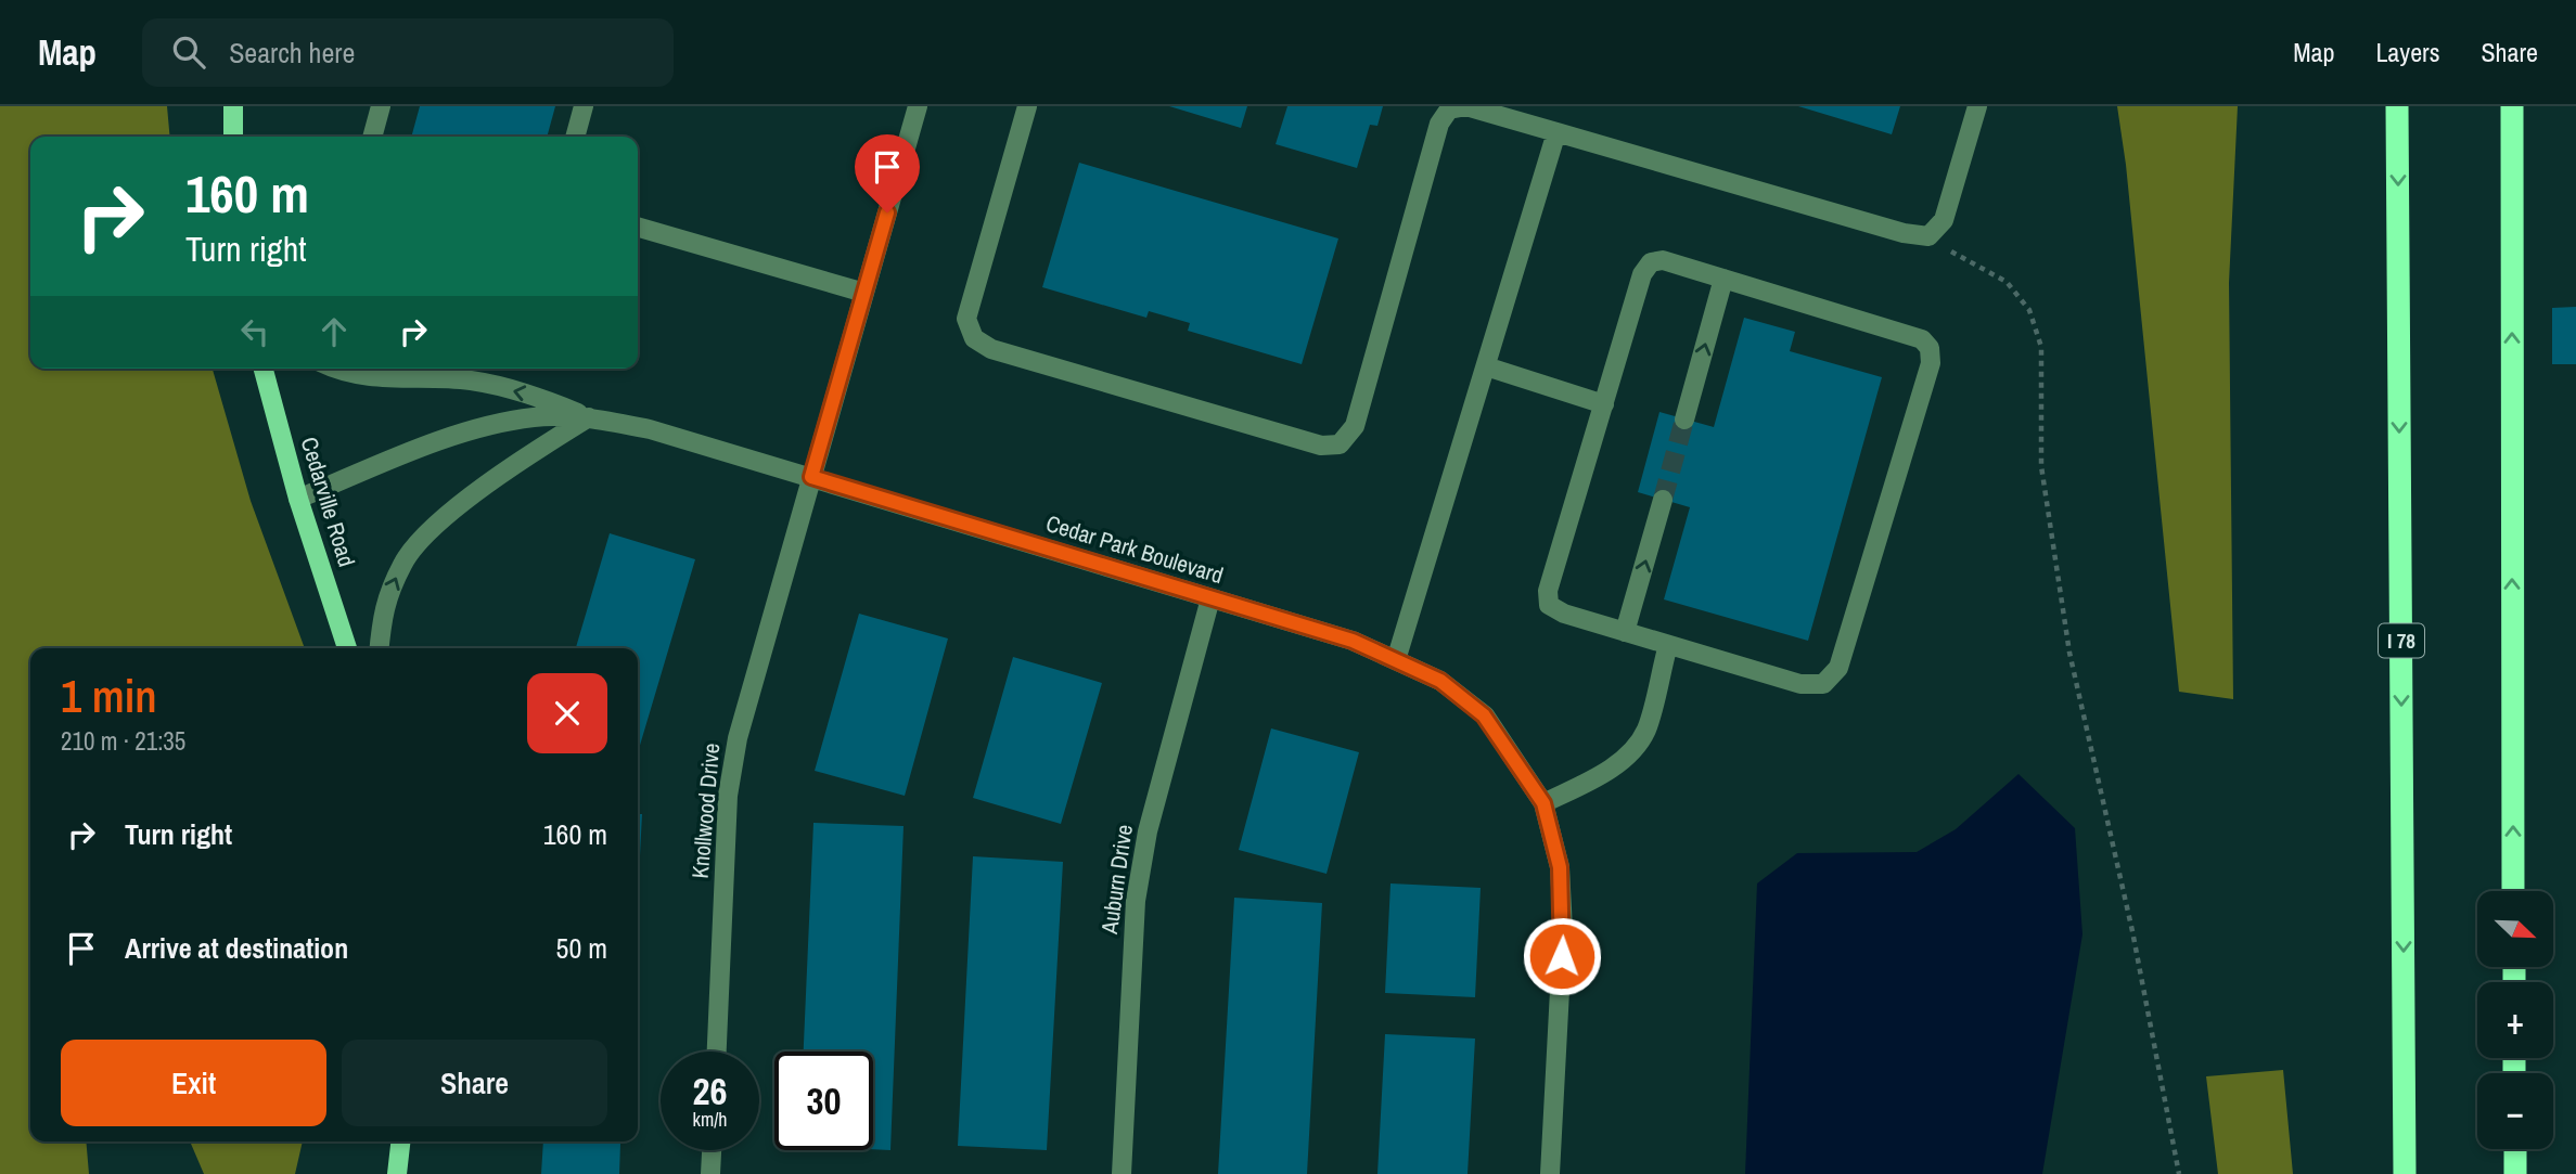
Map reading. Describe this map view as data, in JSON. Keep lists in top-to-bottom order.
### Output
{
  "streets": {
    "highway": ["I 78"],
    "main road": ["Cedarville Road"],
    "street": ["Cedar Park Boulevard", "Knollwood Drive", "Auburn Drive"]
  },
  "crossings": [
    ["Cedarville Road", "Cedar Park Boulevard"],
    ["Cedar Park Boulevard", "Knollwood Drive"],
    ["Cedar Park Boulevard", "Auburn Drive"]
  ],
  "north": "bottom right",
  "page": {
    "header": "Map",
    "search": "Search here",
    "nav": ["Map", "Layers", "Share"],
    "turn": ["160 m", "Turn right"],
    "heading": ["1 min", "210 m · 21:35"],
    "list": [
      {
        "name": "Turn right",
        "value": "160 m"
      },
      {
        "name": "Arrive at destination",
        "value": "50 m"
      }
    ],
    "map_buttons": ["+", "−"],
    "buttons": ["Exit", "Share"],
    "speed": "26 km/h",
    "limit": "30"
  }
}
